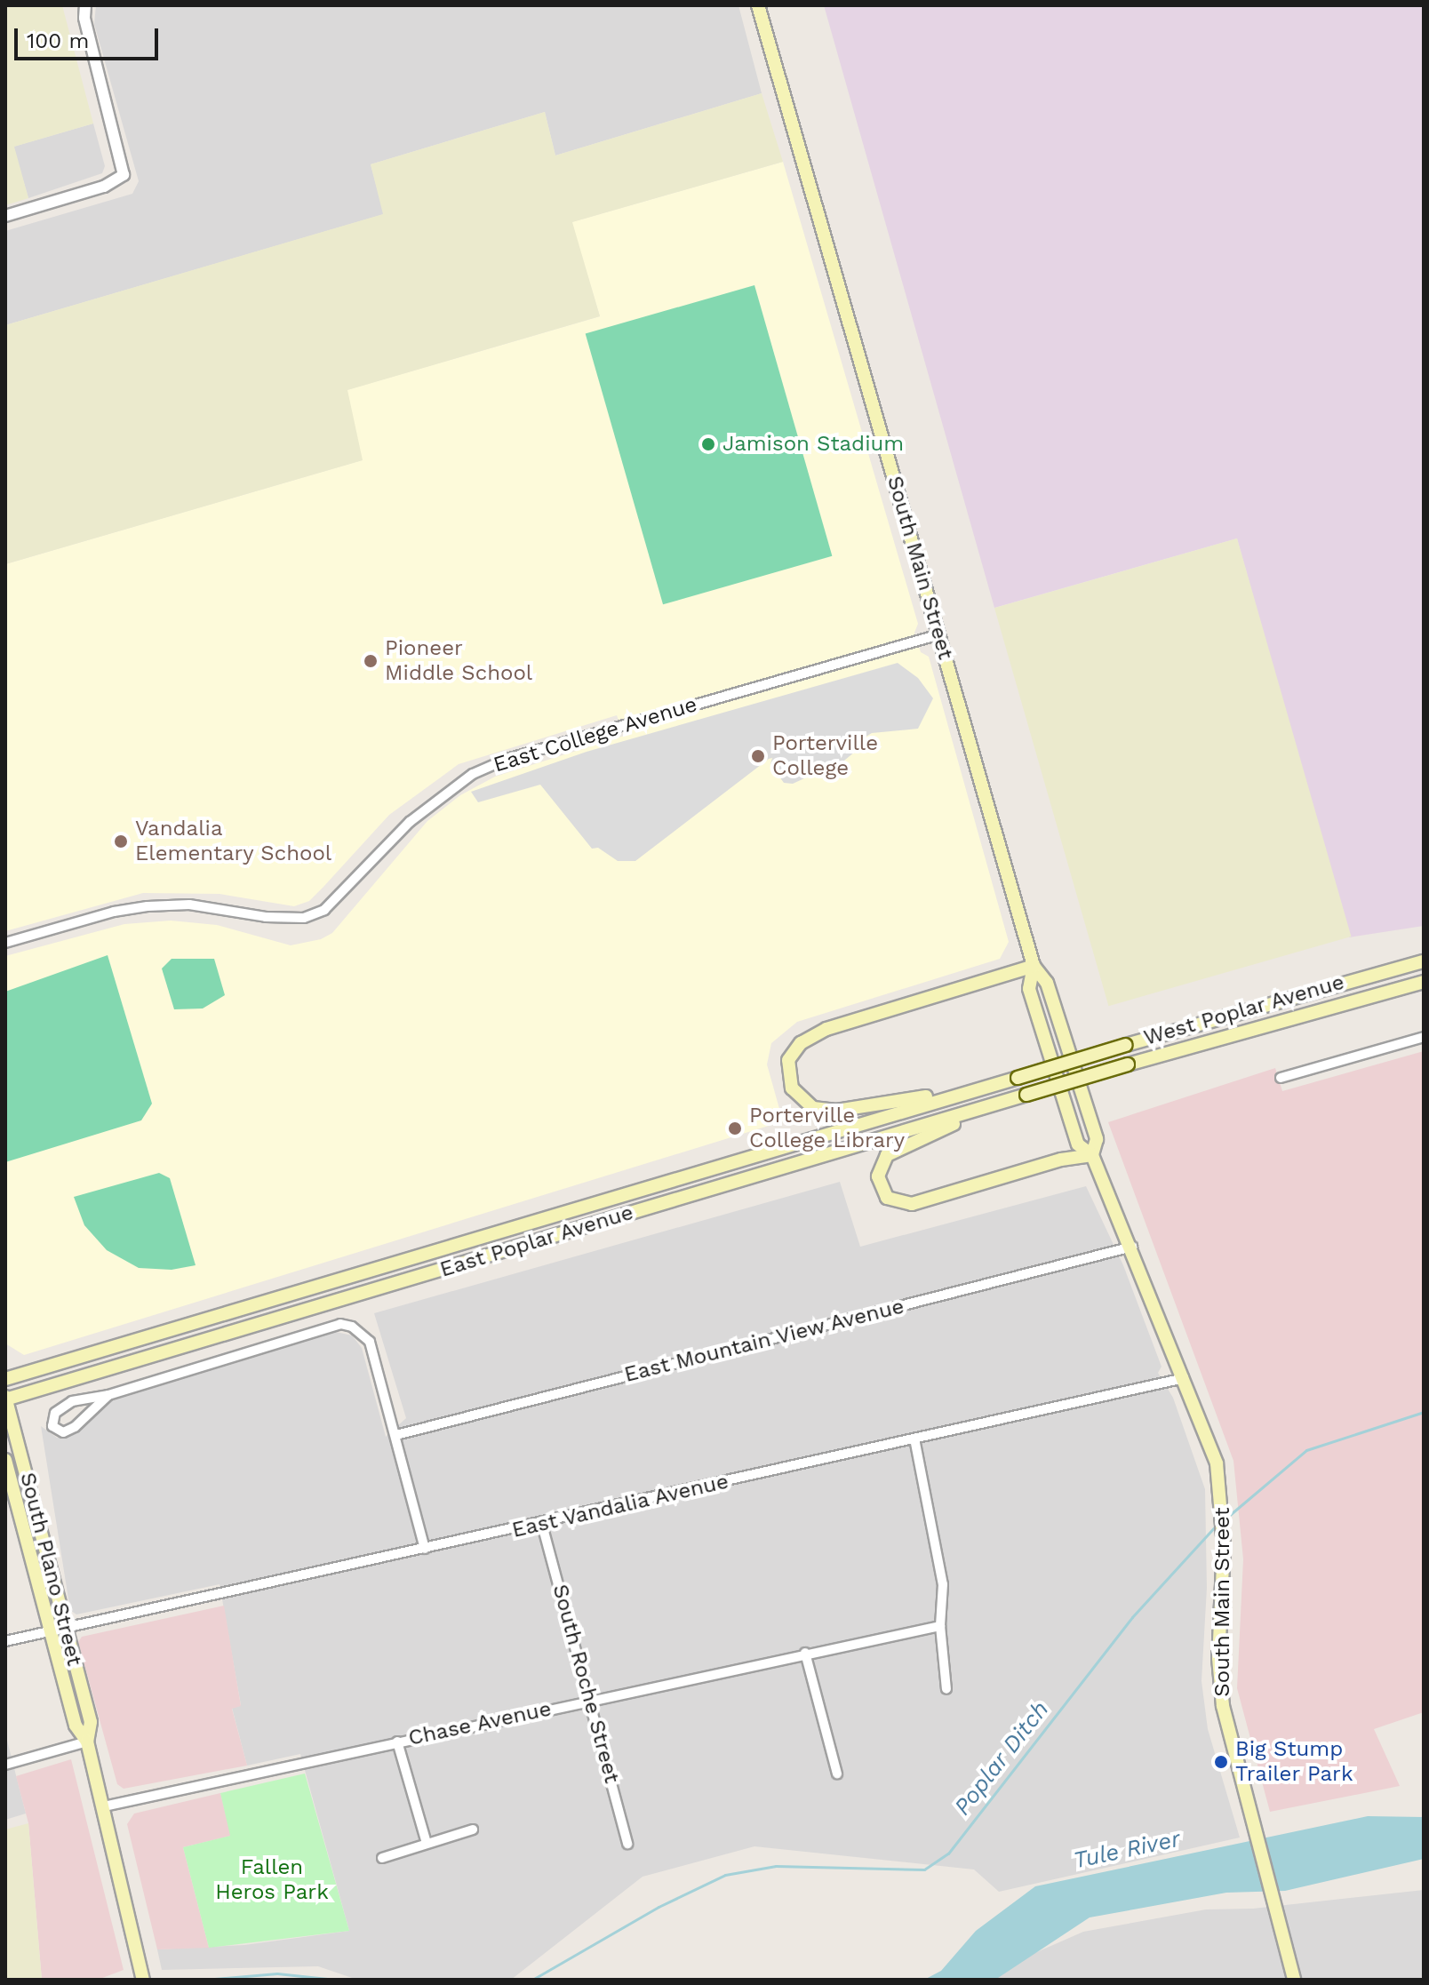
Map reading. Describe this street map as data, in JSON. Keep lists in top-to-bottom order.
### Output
{
  "streets": {
    "main road": [
      "South Main Street",
      "West Poplar Avenue",
      "East Poplar Avenue",
      "South Plano Street"
    ],
    "street": [
      "East College Avenue",
      "East Mountain View Avenue",
      "East Vandalia Avenue",
      "South Roche Street",
      "Chase Avenue"
    ]
  },
  "crossings": [
    ["South Main Street", "East College Avenue"],
    ["South Main Street", "East Mountain View Avenue"],
    ["South Main Street", "East Vandalia Avenue"],
    ["West Poplar Avenue", "East Poplar Avenue"],
    ["East Poplar Avenue", "South Plano Street"],
    ["East Vandalia Avenue", "South Plano Street"],
    ["East Vandalia Avenue", "South Roche Street"],
    ["South Plano Street", "Chase Avenue"],
    ["South Roche Street", "Chase Avenue"]
  ],
  "water": ["Poplar Ditch", "Tule River"],
  "parks": ["Fallen Heros Park"],
  "places": [
    "Jamison Stadium",
    "Pioneer Middle School",
    "Porterville College",
    "Vandalia Elementary School",
    "Porterville College Library",
    "Big Stump Trailer Park"
  ],
  "scale_bar": "100 m"
}
